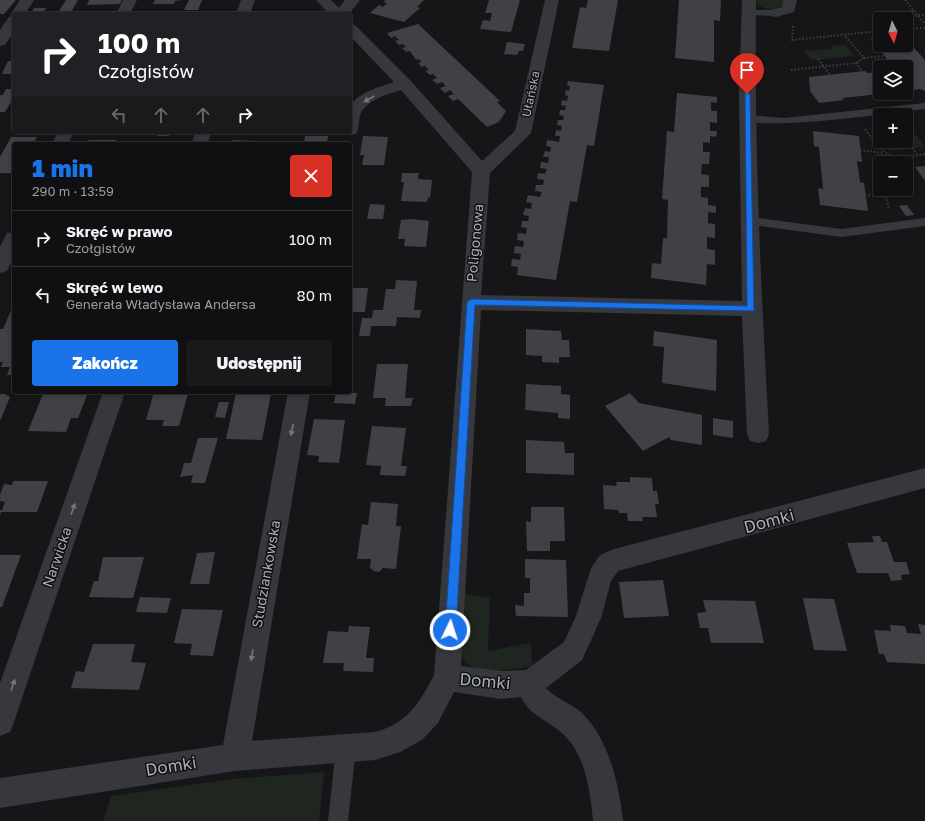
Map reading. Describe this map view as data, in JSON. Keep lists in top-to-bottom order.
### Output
{
  "streets": {
    "street": [
      "Ułańska",
      "Poligonowa",
      "Domki",
      "Narwicka",
      "Studziankowska"
    ]
  },
  "crossings": [
    ["Ułańska", "Poligonowa"],
    ["Poligonowa", "Domki"],
    ["Domki", "Studziankowska"]
  ],
  "one_way": ["Narwicka", "Studziankowska"],
  "north": "bottom",
  "page": {
    "map_buttons": ["+", "−"],
    "turn": ["100 m", "Czołgistów"],
    "heading": ["1 min", "290 m · 13:59"],
    "list": [
      {
        "name": "Skręć w prawo",
        "note": "Czołgistów",
        "value": "100 m"
      },
      {
        "name": "Skręć w lewo",
        "note": "Generała Władysława Andersa",
        "value": "80 m"
      }
    ],
    "buttons": ["Zakończ", "Udostępnij"]
  }
}
